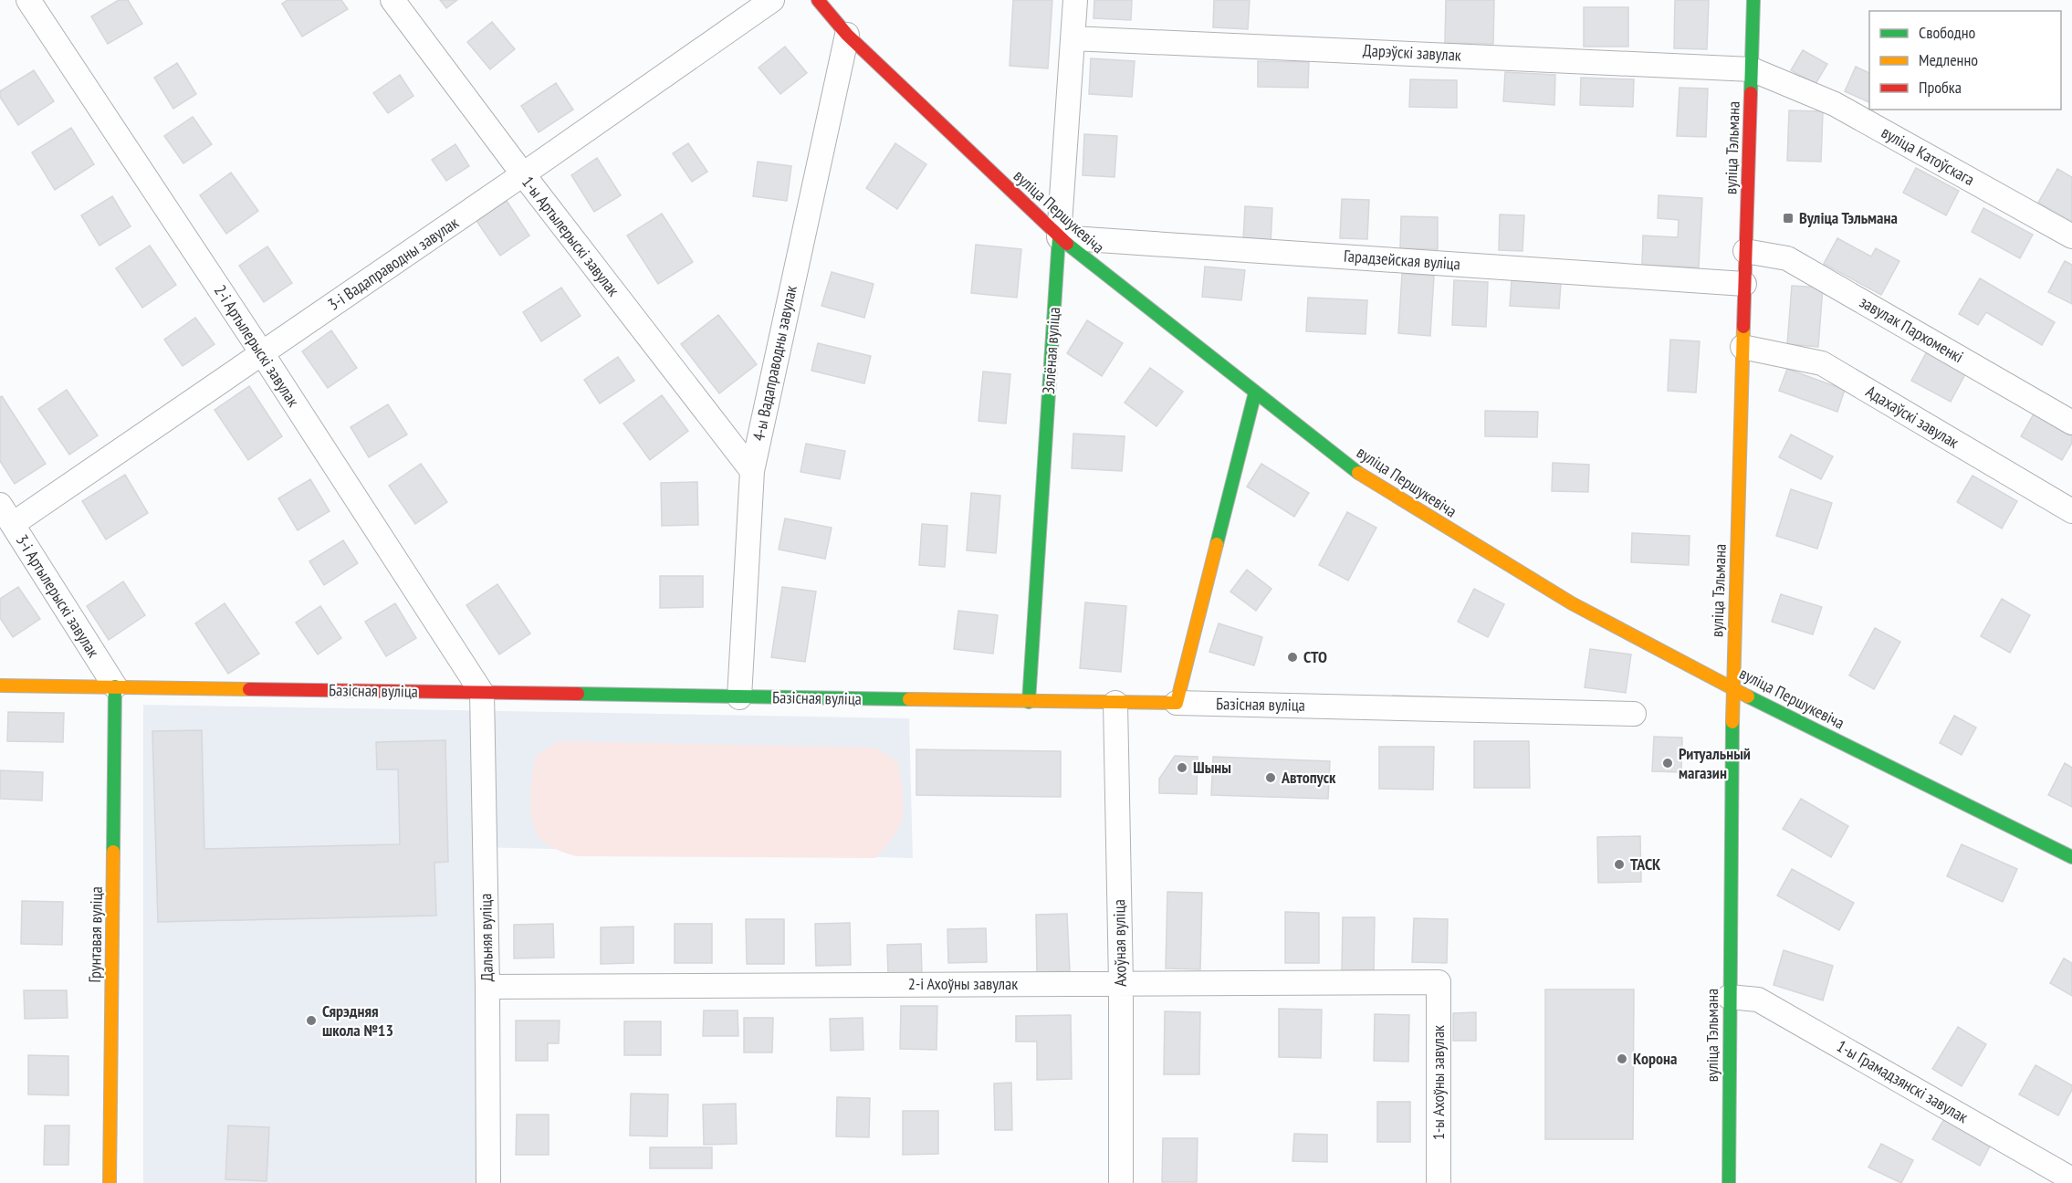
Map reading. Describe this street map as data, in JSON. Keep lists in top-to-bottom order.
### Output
{
  "streets": {
    "main road": [
      "вуліца Тэльмана",
      "вуліца Першукевіча",
      "Зялёная вуліца",
      "Базісная вуліца",
      "Грунтавая вуліца"
    ],
    "street": [
      "Дарэўскі завулак",
      "вуліца Катоўскага",
      "1-ы Артылерыскі завулак",
      "Гарадзейская вуліца",
      "3-і Вадаправодны завулак",
      "завулак Пархоменкі",
      "2-і Артылерыскі завулак",
      "4-ы Вадаправодны завулак",
      "Адахаўскі завулак",
      "3-і Артылерыскі завулак",
      "Дальняя вуліца",
      "Ахоўная вуліца",
      "2-і Ахоўны завулак",
      "1-ы Грамадзянскі завулак",
      "1-ы Ахоўны завулак"
    ]
  },
  "crossings": [
    ["Дарэўскі завулак", "вуліца Тэльмана"],
    ["Дарэўскі завулак", "вуліца Катоўскага"],
    ["Дарэўскі завулак", "Зялёная вуліца"],
    ["вуліца Тэльмана", "вуліца Катоўскага"],
    ["вуліца Тэльмана", "вуліца Першукевіча"],
    ["вуліца Тэльмана", "Гарадзейская вуліца"],
    ["вуліца Тэльмана", "завулак Пархоменкі"],
    ["вуліца Тэльмана", "Адахаўскі завулак"],
    ["вуліца Тэльмана", "1-ы Грамадзянскі завулак"],
    ["вуліца Першукевіча", "Гарадзейская вуліца"],
    ["вуліца Першукевіча", "Зялёная вуліца"],
    ["вуліца Першукевіча", "4-ы Вадаправодны завулак"],
    ["1-ы Артылерыскі завулак", "3-і Вадаправодны завулак"],
    ["1-ы Артылерыскі завулак", "4-ы Вадаправодны завулак"],
    ["Гарадзейская вуліца", "Зялёная вуліца"],
    ["3-і Вадаправодны завулак", "2-і Артылерыскі завулак"],
    ["3-і Вадаправодны завулак", "3-і Артылерыскі завулак"],
    ["2-і Артылерыскі завулак", "Базісная вуліца"],
    ["2-і Артылерыскі завулак", "Дальняя вуліца"],
    ["Зялёная вуліца", "Базісная вуліца"],
    ["4-ы Вадаправодны завулак", "Базісная вуліца"],
    ["3-і Артылерыскі завулак", "Базісная вуліца"],
    ["3-і Артылерыскі завулак", "Грунтавая вуліца"],
    ["Базісная вуліца", "Грунтавая вуліца"],
    ["Базісная вуліца", "Дальняя вуліца"],
    ["Базісная вуліца", "Ахоўная вуліца"],
    ["Дальняя вуліца", "2-і Ахоўны завулак"],
    ["Ахоўная вуліца", "2-і Ахоўны завулак"],
    ["2-і Ахоўны завулак", "1-ы Ахоўны завулак"]
  ],
  "places": {
    "transit": ["Вуліца Тэльмана"],
    "other": [
      "СТО",
      "Ритуальный магазин",
      "Шыны",
      "Автопуск",
      "ТАСК",
      "Сярэдняя школа №13",
      "Корона"
    ]
  },
  "legend": ["Свободно", "Медленно", "Пробка"]
}
